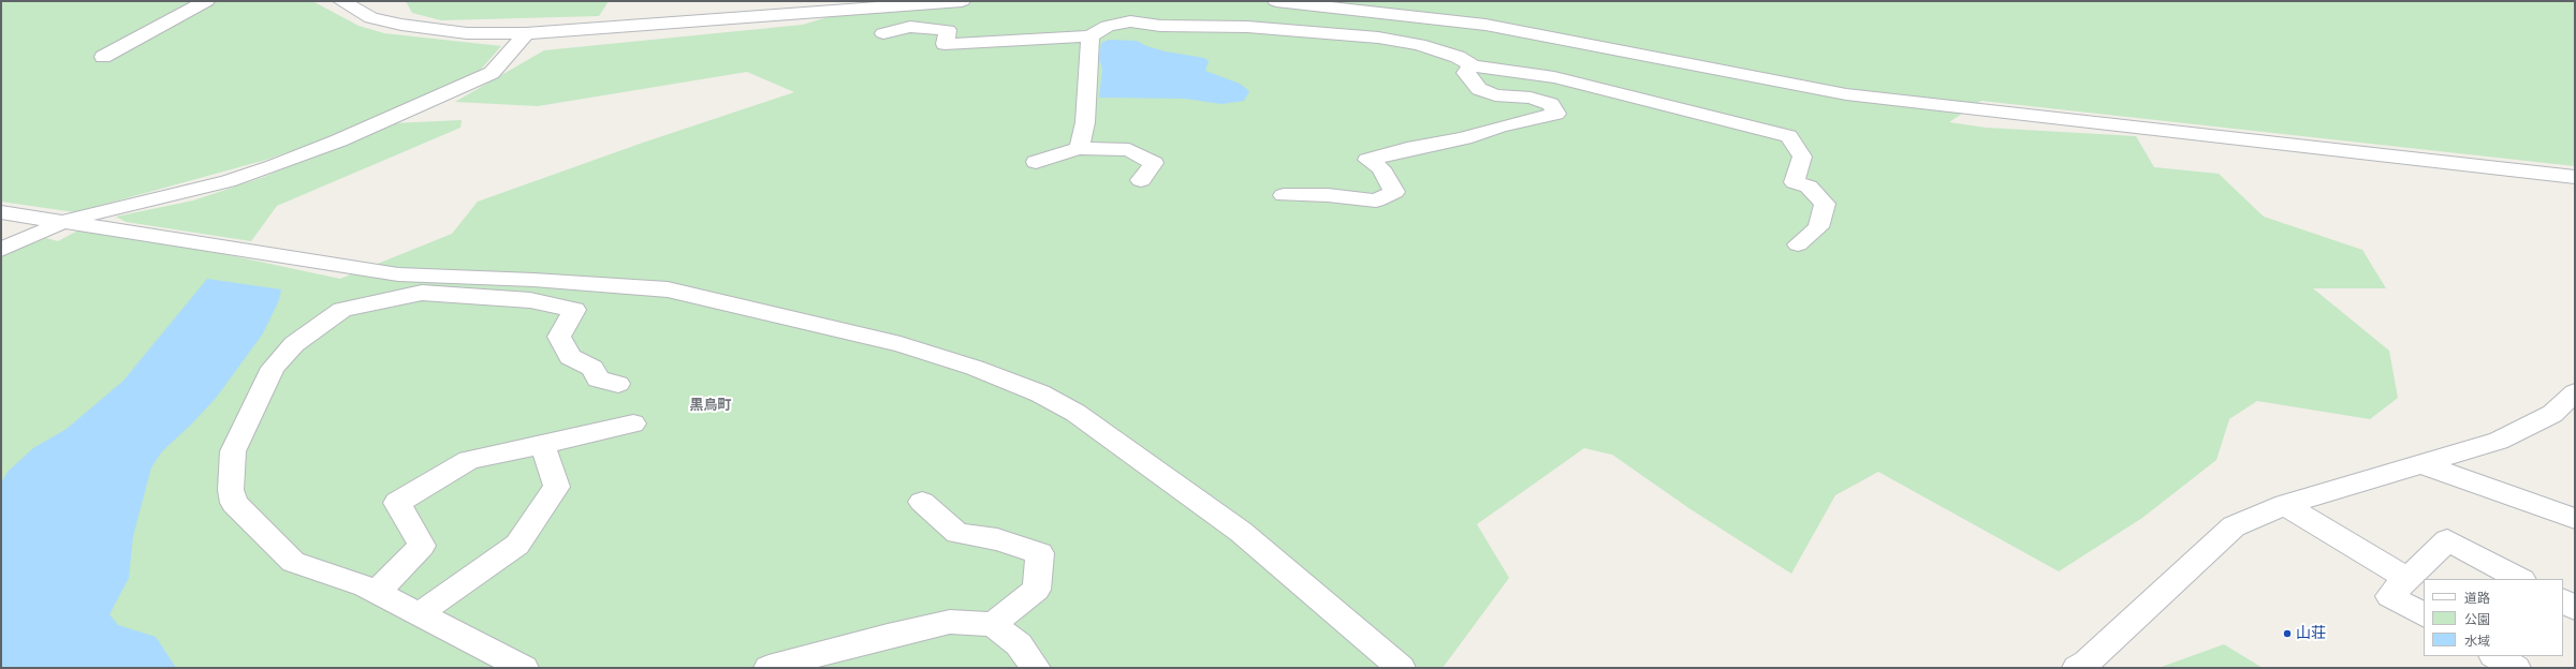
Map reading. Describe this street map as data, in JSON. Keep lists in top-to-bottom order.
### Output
{
  "districts": ["黒鳥町"],
  "places": ["山荘"],
  "legend": ["道路", "公園", "水域"]
}
